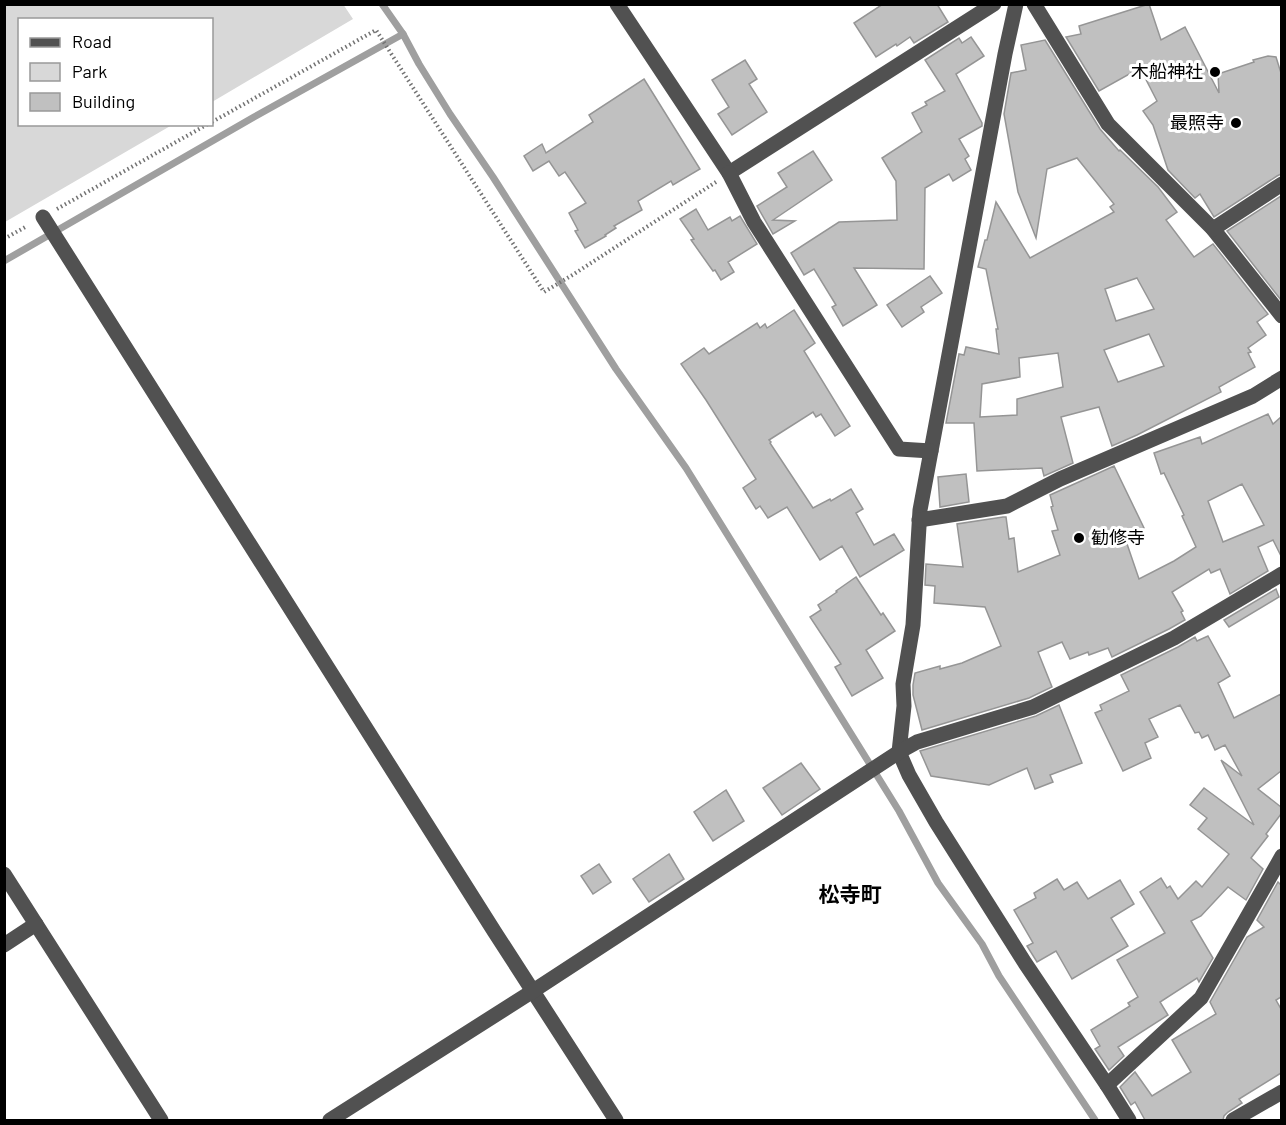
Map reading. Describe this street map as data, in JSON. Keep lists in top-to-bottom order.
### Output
{
  "districts": ["松寺町"],
  "places": ["木船神社", "最照寺", "勧修寺"],
  "legend": ["Road", "Park", "Building"]
}
